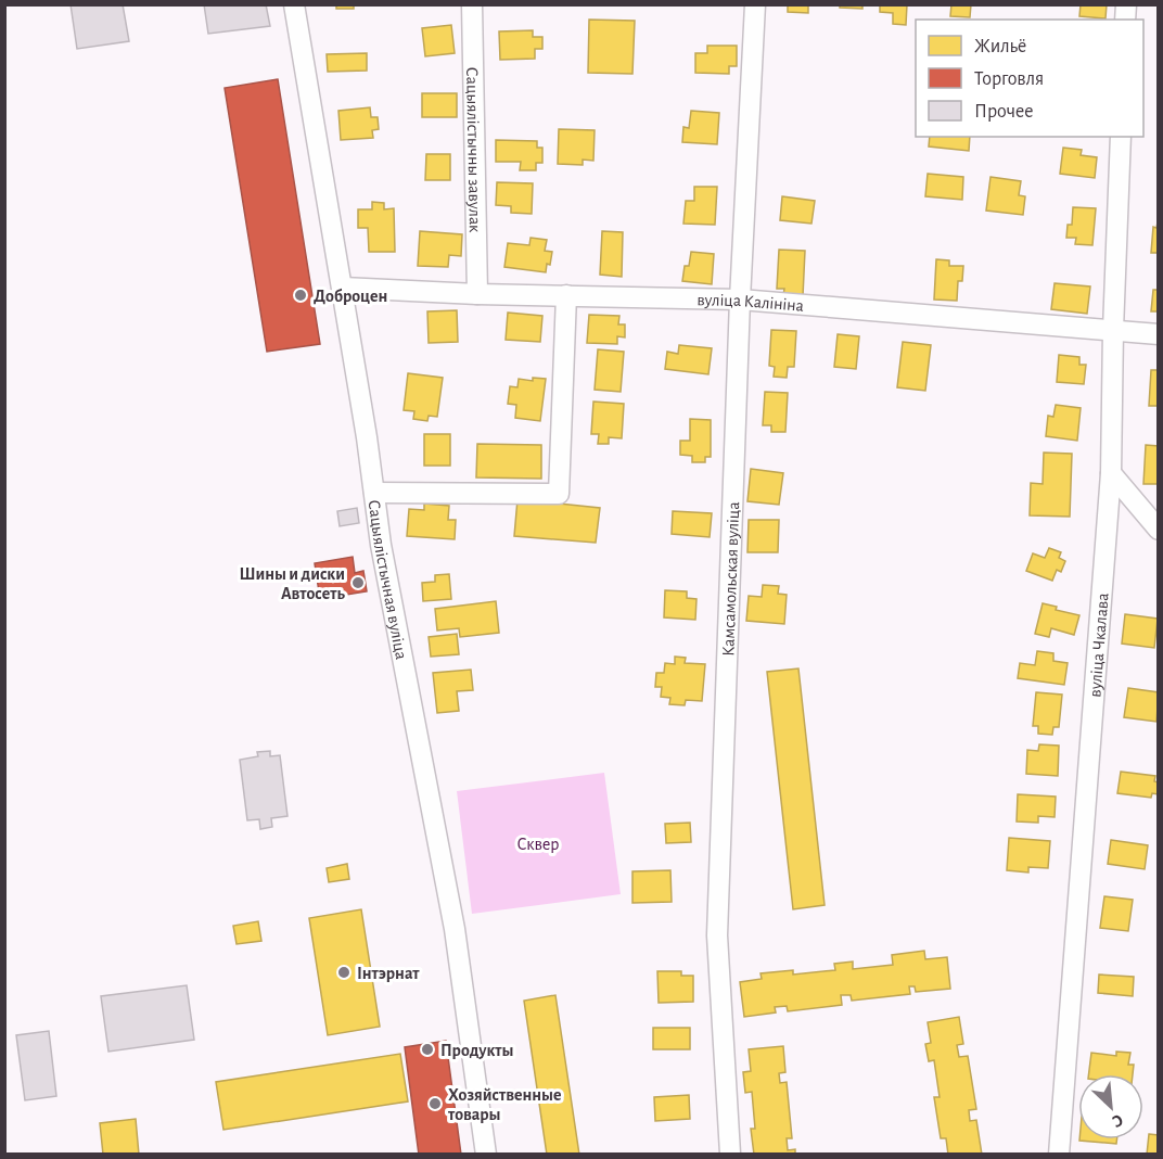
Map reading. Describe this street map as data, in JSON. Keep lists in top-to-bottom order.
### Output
{
  "streets": {
    "street": [
      "Сацыялістычны завулак",
      "вуліца Калініна",
      "Сацыялістычная вуліца",
      "Камсамольская вуліца",
      "вуліца Чкалава"
    ]
  },
  "crossings": [
    ["Сацыялістычны завулак", "вуліца Калініна"],
    ["вуліца Калініна", "Сацыялістычная вуліца"],
    ["вуліца Калініна", "Камсамольская вуліца"],
    ["вуліца Калініна", "вуліца Чкалава"]
  ],
  "parks": ["Сквер"],
  "places": [
    "Доброцен",
    "Шины и диски Автосеть",
    "Інтэрнат",
    "Продукты",
    "Хозяйственные товары"
  ],
  "legend": ["Жильё", "Торговля", "Прочее"],
  "north": "bottom right"
}
